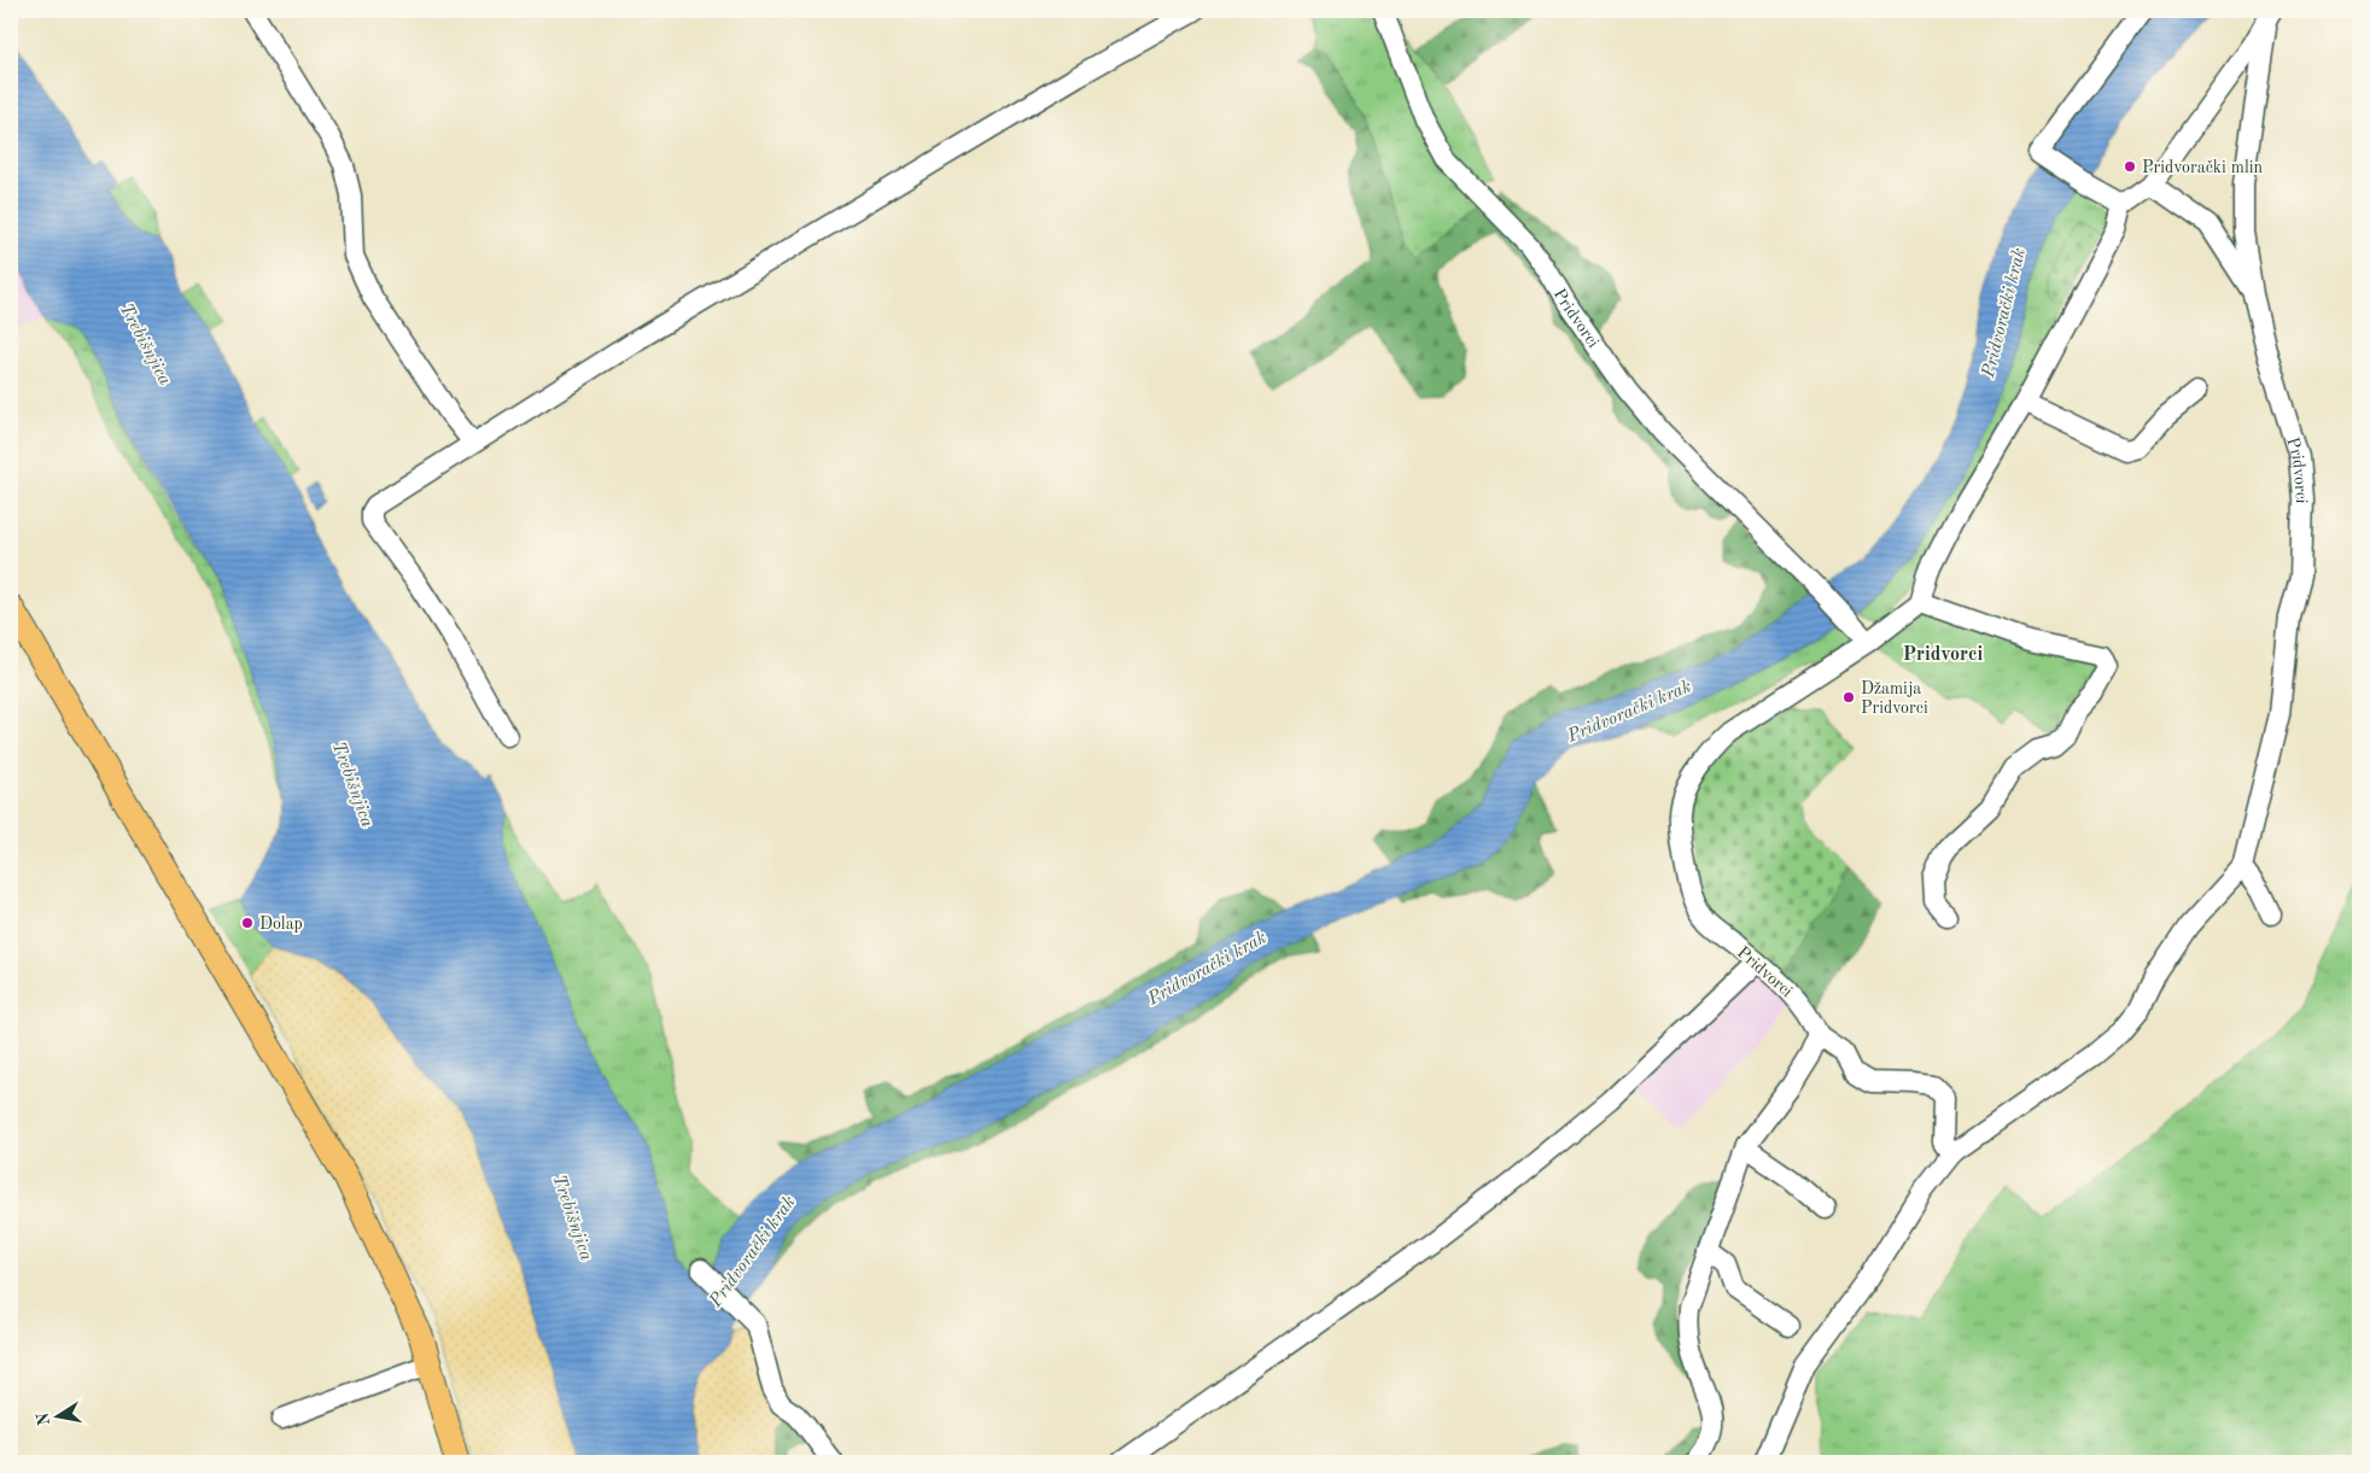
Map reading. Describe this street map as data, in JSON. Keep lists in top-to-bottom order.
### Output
{
  "streets": {
    "street": ["Pridvorci"]
  },
  "districts": ["Pridvorci"],
  "water": ["Pridvorački krak", "Trebišnjica"],
  "places": ["Pridvorački mlin", "Džamija Pridvorci", "Dolap"],
  "north": "left"
}
